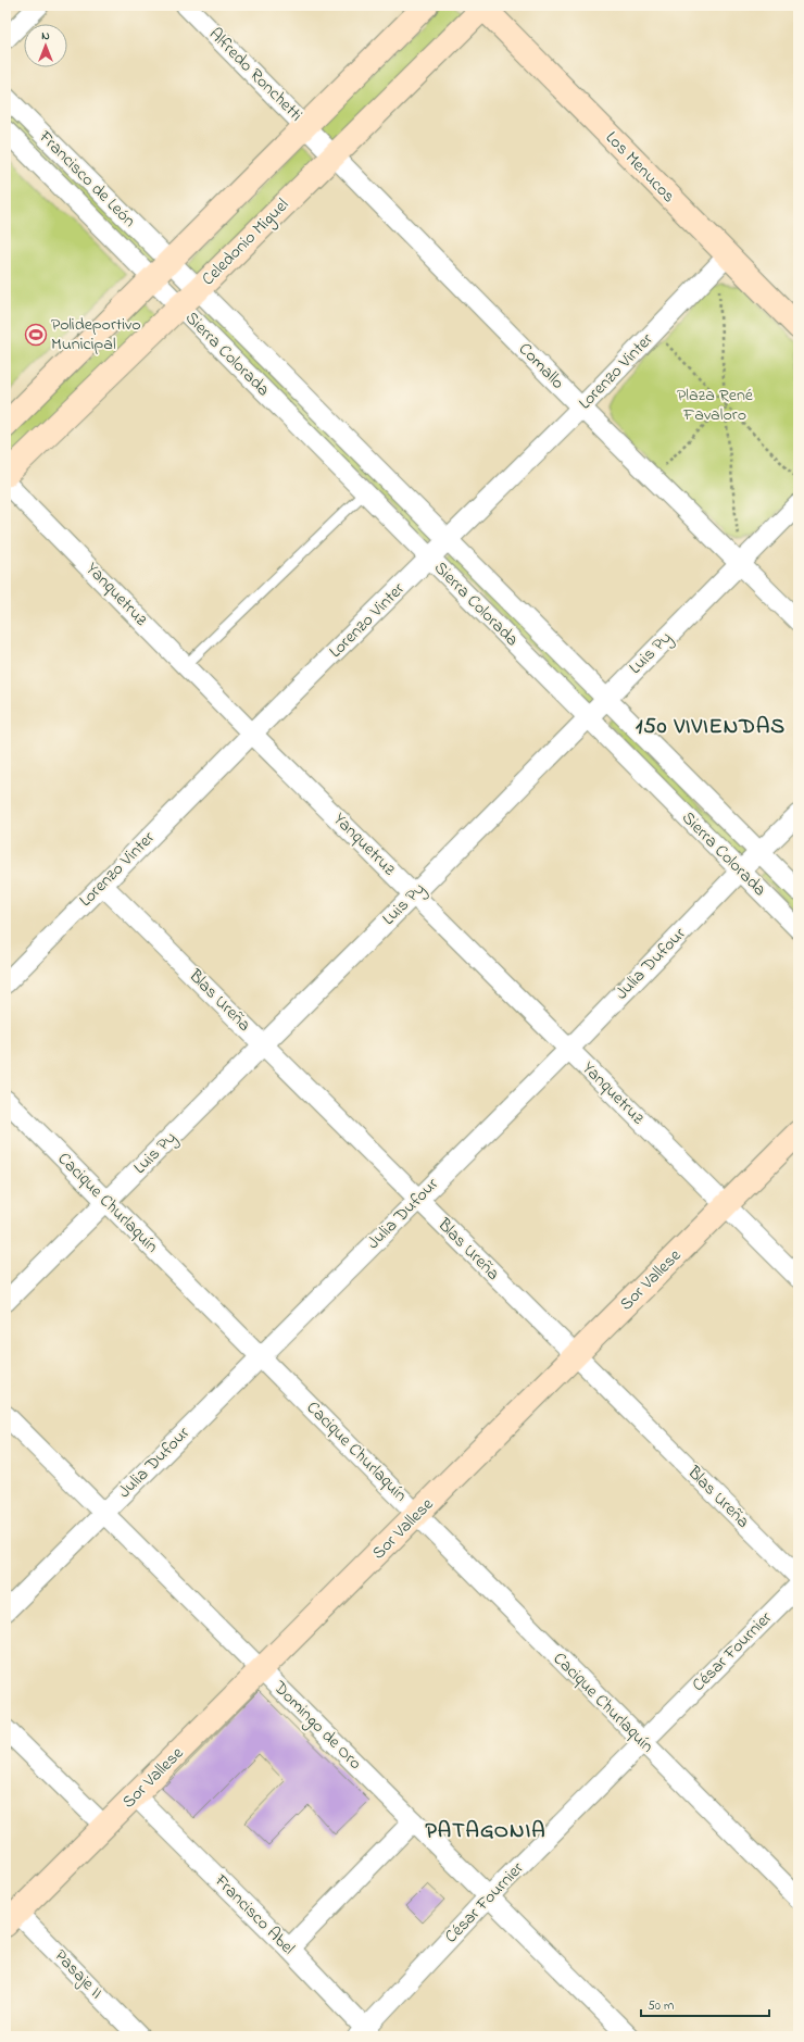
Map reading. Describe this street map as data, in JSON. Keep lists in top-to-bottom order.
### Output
{
  "streets": {
    "street": [
      "Alfredo Ronchetti",
      "Los Menucos",
      "Francisco de León",
      "Celedonio Miguel",
      "Sierra Colorada",
      "Comallo",
      "Lorenzo Vinter",
      "Yanquetruz",
      "Luis Py",
      "Julia Dufour",
      "Blas Ureña",
      "Cacique Churlaquín",
      "Sor Vallese",
      "César Fournier",
      "Domingo de Oro",
      "Francisco Abel",
      "Pasaje II"
    ]
  },
  "crossings": [
    ["Alfredo Ronchetti", "Comallo"],
    ["Los Menucos", "Celedonio Miguel"],
    ["Los Menucos", "Lorenzo Vinter"],
    ["Francisco de León", "Sierra Colorada"],
    ["Celedonio Miguel", "Sierra Colorada"],
    ["Celedonio Miguel", "Comallo"],
    ["Sierra Colorada", "Lorenzo Vinter"],
    ["Sierra Colorada", "Luis Py"],
    ["Sierra Colorada", "Julia Dufour"],
    ["Comallo", "Lorenzo Vinter"],
    ["Comallo", "Luis Py"],
    ["Lorenzo Vinter", "Yanquetruz"],
    ["Lorenzo Vinter", "Blas Ureña"],
    ["Yanquetruz", "Luis Py"],
    ["Yanquetruz", "Julia Dufour"],
    ["Yanquetruz", "Sor Vallese"],
    ["Luis Py", "Blas Ureña"],
    ["Luis Py", "Cacique Churlaquín"],
    ["Julia Dufour", "Blas Ureña"],
    ["Julia Dufour", "Cacique Churlaquín"],
    ["Julia Dufour", "Domingo de Oro"],
    ["Blas Ureña", "Sor Vallese"],
    ["Cacique Churlaquín", "Sor Vallese"],
    ["Cacique Churlaquín", "César Fournier"],
    ["Sor Vallese", "Domingo de Oro"],
    ["Sor Vallese", "Francisco Abel"],
    ["Sor Vallese", "Pasaje II"],
    ["César Fournier", "Domingo de Oro"],
    ["César Fournier", "Francisco Abel"]
  ],
  "districts": ["150 VIVIENDAS", "PATAGONIA"],
  "parks": ["Plaza René Favaloro"],
  "places": {
    "sports": ["Polideportivo Municipal"]
  },
  "scale_bar": "50 m",
  "north": "top"
}
